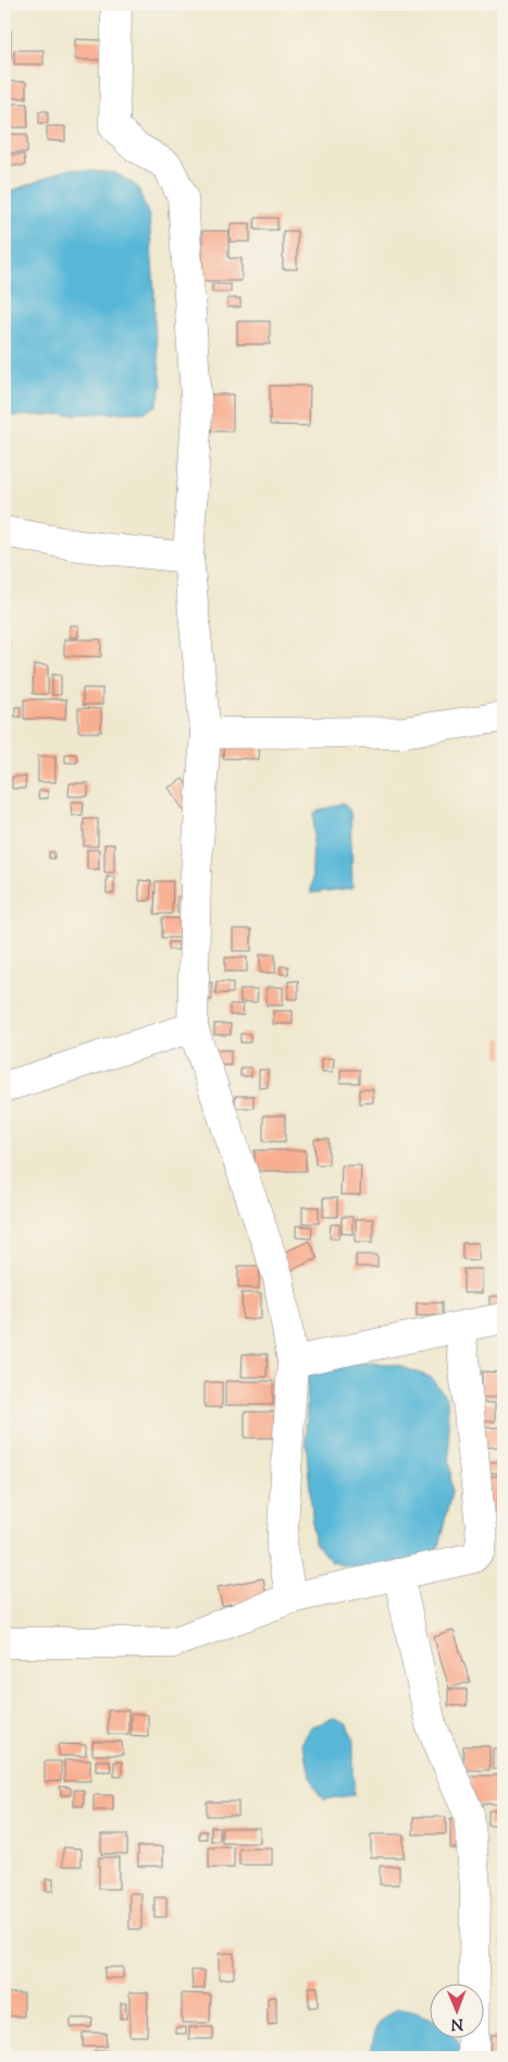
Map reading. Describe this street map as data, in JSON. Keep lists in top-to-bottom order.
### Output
{
  "north": "bottom"
}
